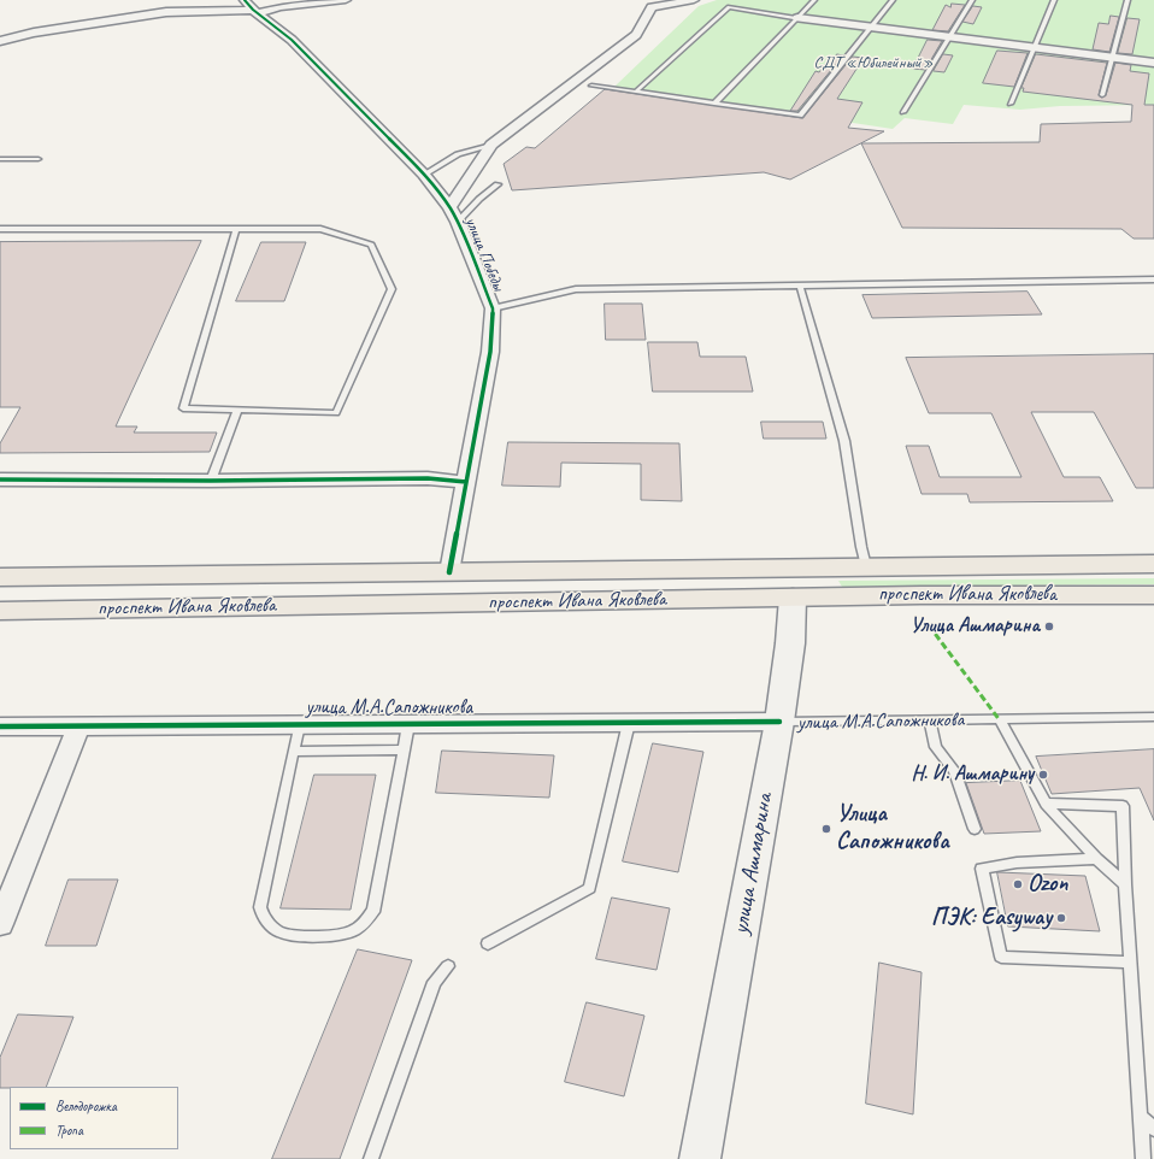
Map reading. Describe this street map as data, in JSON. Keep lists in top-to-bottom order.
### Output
{
  "streets": {
    "main road": ["проспект Ивана Яковлева", "улица Ашмарина"],
    "street": ["улица Победы", "улица М.А.Сапожникова"]
  },
  "crossings": [
    ["улица Победы", "проспект Ивана Яковлева"],
    ["проспект Ивана Яковлева", "улица Ашмарина"],
    ["улица М.А.Сапожникова", "улица Ашмарина"]
  ],
  "parks": ["СДТ «Юбилейный»"],
  "places": [
    "Улица Ашмарина",
    "Н. И. Ашмарину",
    "Улица Сапожникова",
    "Ozon",
    "ПЭК: Easyway"
  ],
  "legend": ["Велодорожка", "Тропа"]
}
